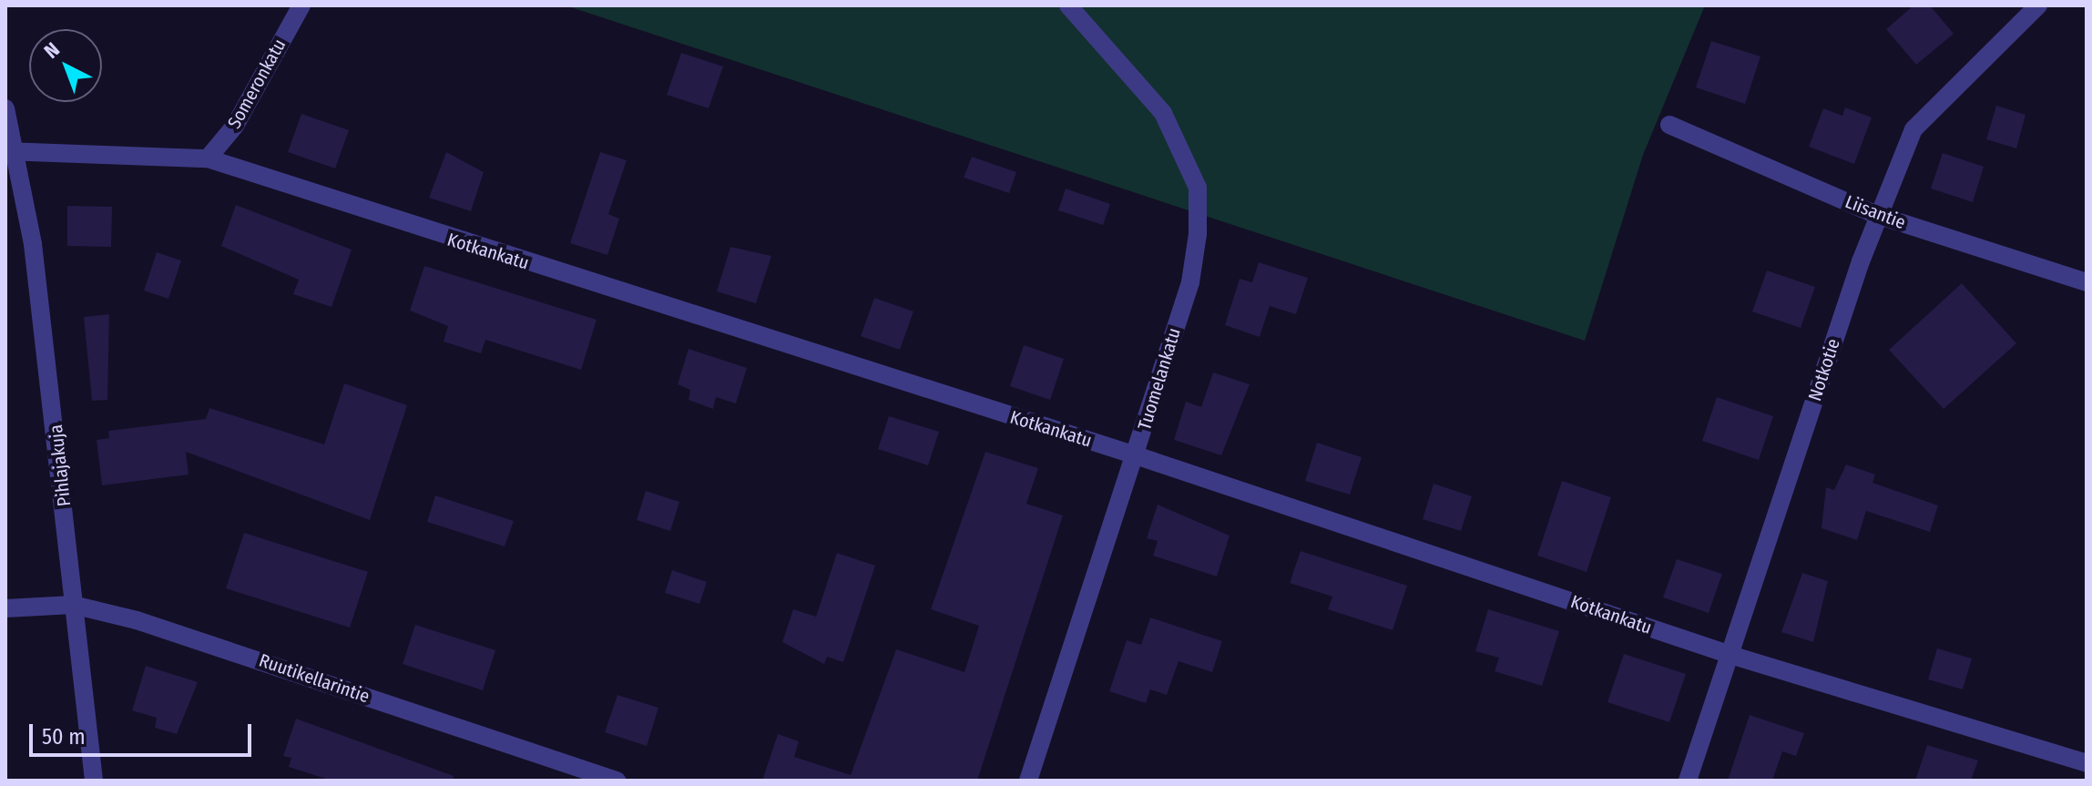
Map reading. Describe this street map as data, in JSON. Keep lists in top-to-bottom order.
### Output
{
  "streets": {
    "street": [
      "Someronkatu",
      "Liisantie",
      "Kotkankatu",
      "Notkotie",
      "Tuomelankatu",
      "Pihlajakuja",
      "Ruutikellarintie"
    ]
  },
  "crossings": [
    ["Someronkatu", "Kotkankatu"],
    ["Liisantie", "Notkotie"],
    ["Kotkankatu", "Notkotie"],
    ["Kotkankatu", "Tuomelankatu"],
    ["Kotkankatu", "Pihlajakuja"],
    ["Pihlajakuja", "Ruutikellarintie"]
  ],
  "scale_bar": "50 m",
  "north": "top left"
}
